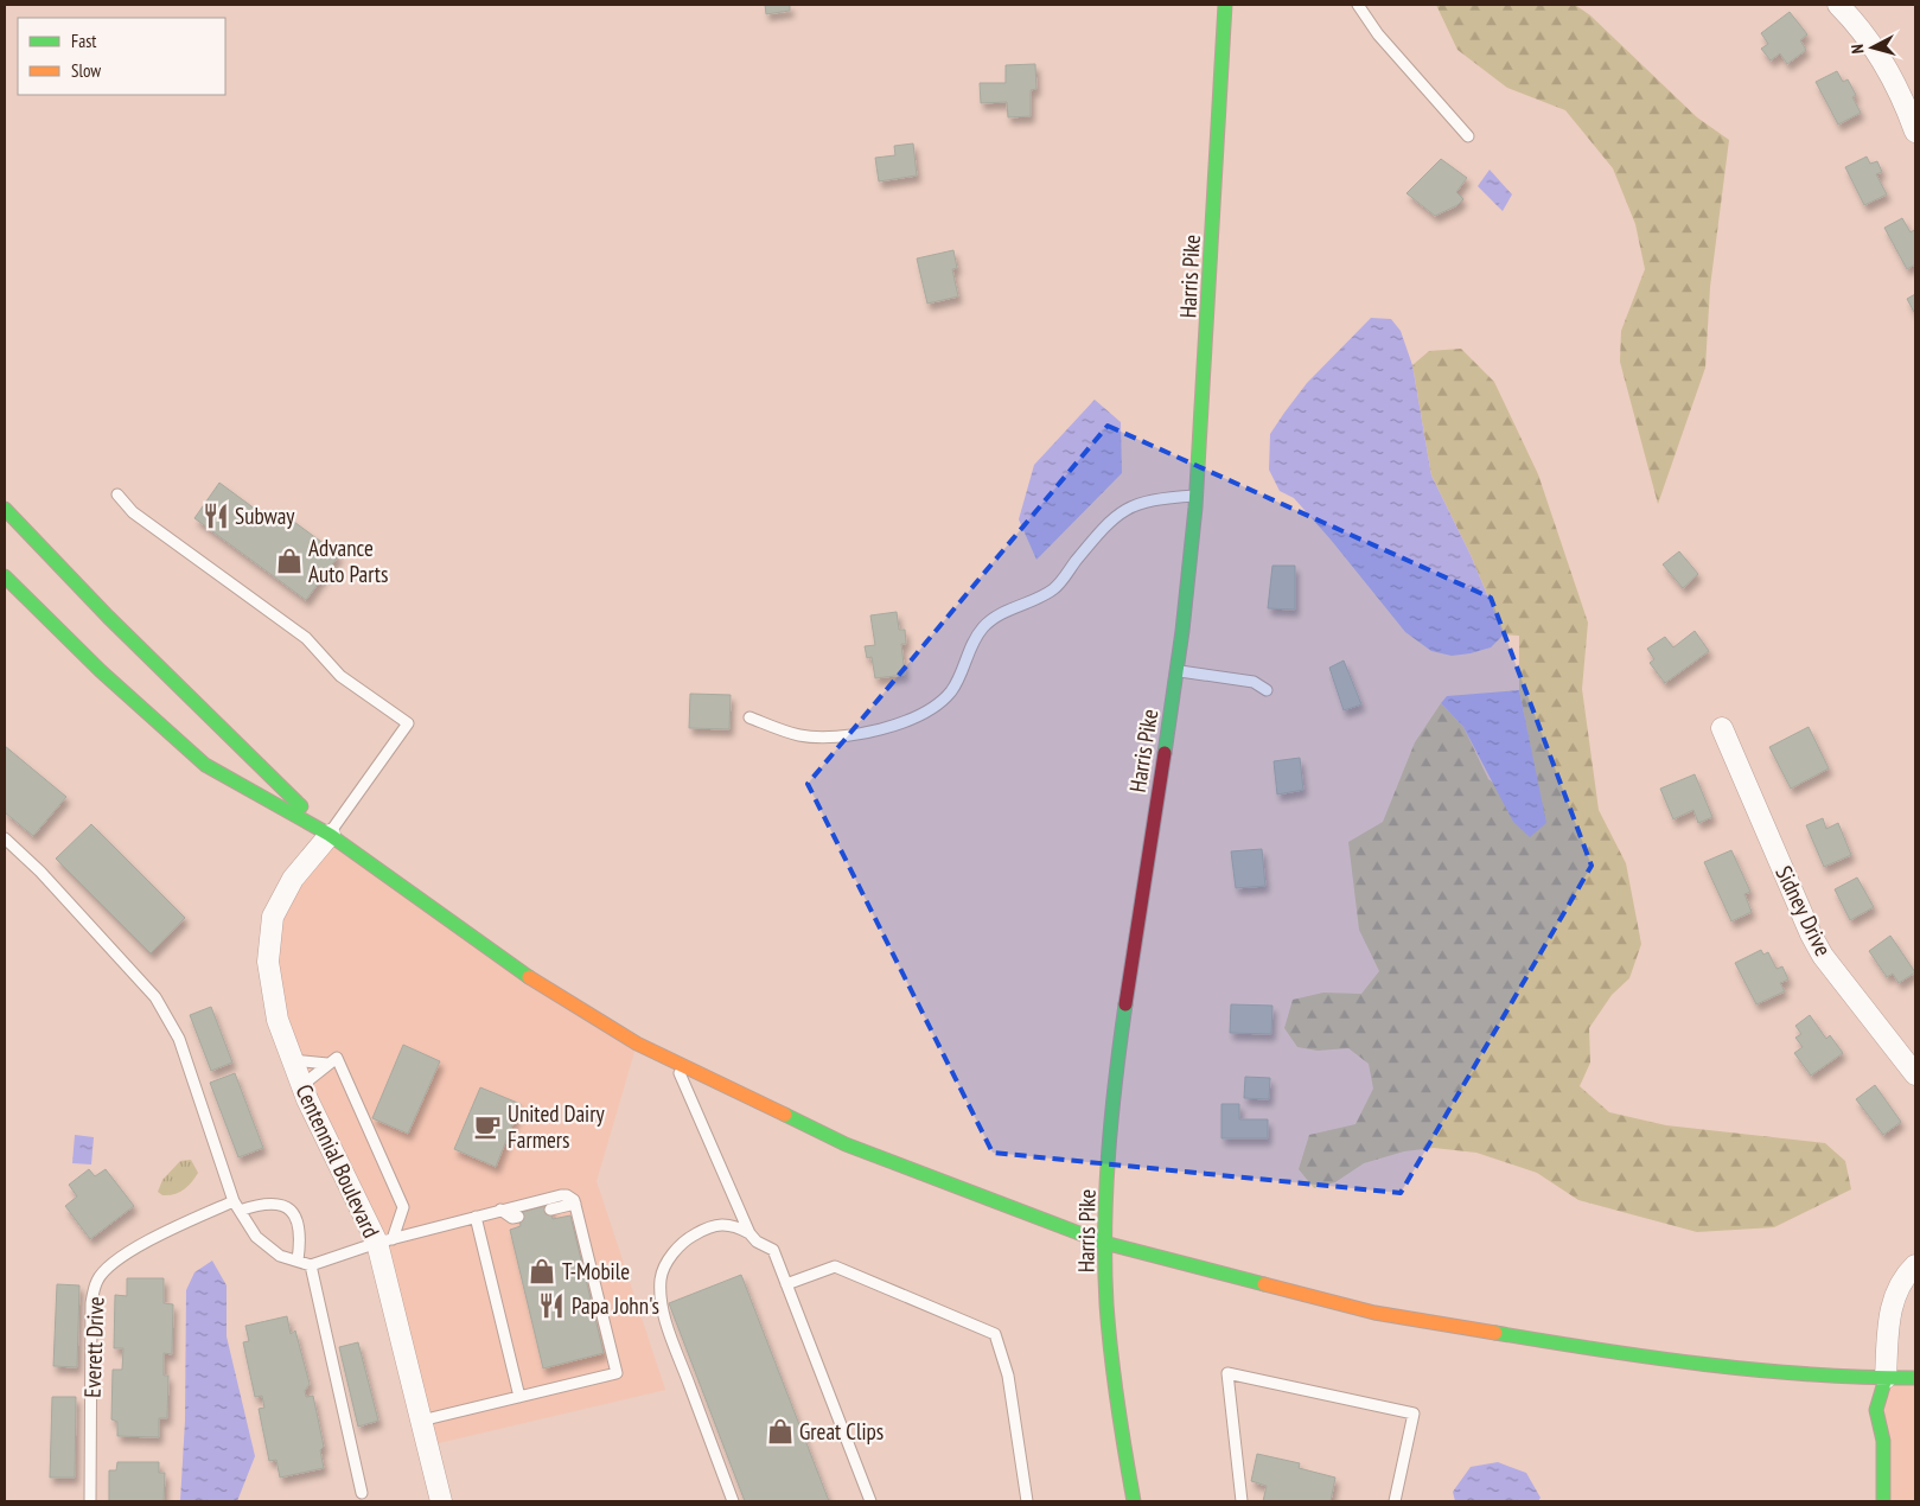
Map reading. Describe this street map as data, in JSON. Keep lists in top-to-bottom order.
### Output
{
  "streets": {
    "main road": ["Harris Pike"],
    "street": ["Sidney Drive", "Centennial Boulevard"],
    "lane": ["Everett Drive"]
  },
  "places": {
    "restaurant": ["Subway", "Papa John's"],
    "shop": ["Advance Auto Parts", "T-Mobile", "Great Clips"],
    "cafe": ["United Dairy Farmers"]
  },
  "legend": ["Fast", "Slow"],
  "north": "left"
}
